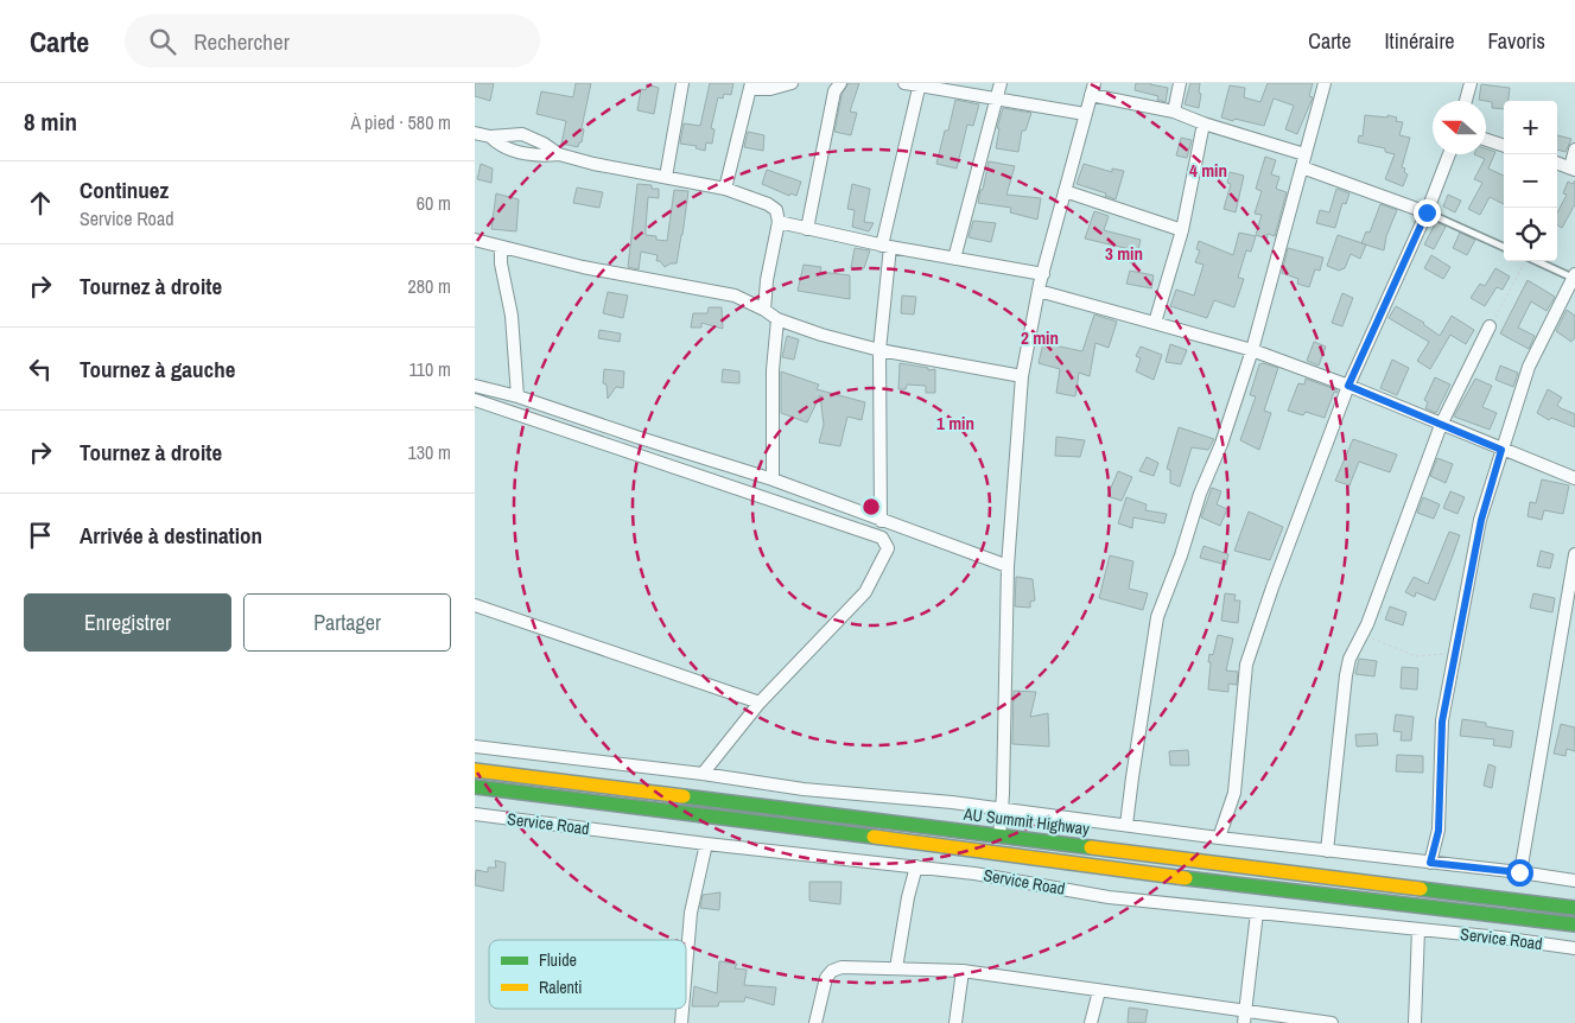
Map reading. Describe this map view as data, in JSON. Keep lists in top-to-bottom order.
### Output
{
  "streets": {
    "main road": ["AU Summit Highway"],
    "street": ["Service Road"]
  },
  "legend": ["Fluide", "Ralenti"],
  "north": "left",
  "page": {
    "header": "Carte",
    "search": "Rechercher",
    "nav": ["Carte", "Itinéraire", "Favoris"],
    "heading": ["8 min", "À pied · 580 m"],
    "map_buttons": ["+", "−"],
    "list": [
      ["Continuez", "Service Road", "60 m"],
      ["Tournez à droite", "280 m"],
      ["Tournez à gauche", "110 m"],
      ["Tournez à droite", "130 m"],
      "Arrivée à destination"
    ],
    "buttons": ["Enregistrer", "Partager"]
  },
  "rings": [
    "4 min",
    "3 min",
    "2 min",
    "1 min"
  ]
}
